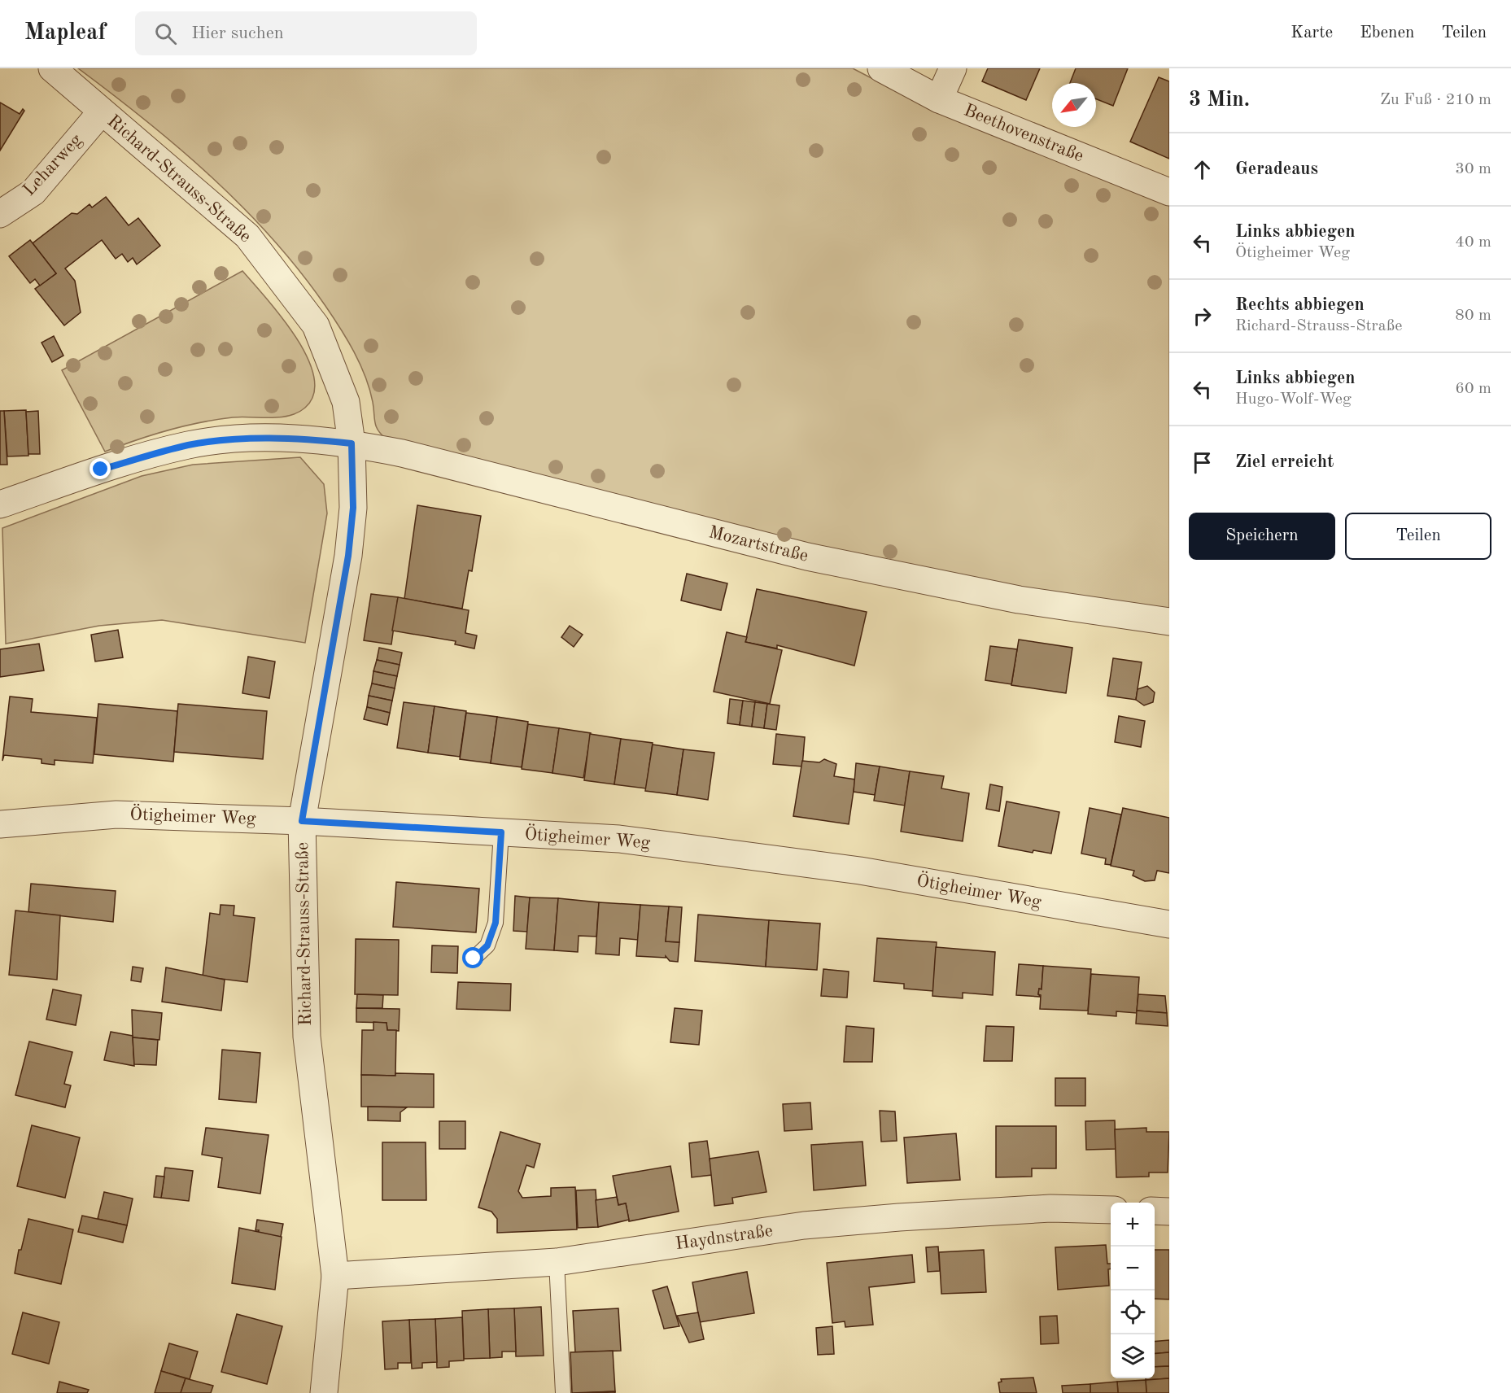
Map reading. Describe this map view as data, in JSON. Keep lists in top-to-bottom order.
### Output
{
  "streets": {
    "street": [
      "Beethovenstraße",
      "Leharweg",
      "Richard-Strauss-Straße",
      "Mozartstraße",
      "Ötigheimer Weg",
      "Haydnstraße"
    ]
  },
  "crossings": [
    ["Leharweg", "Richard-Strauss-Straße"],
    ["Richard-Strauss-Straße", "Mozartstraße"],
    ["Richard-Strauss-Straße", "Ötigheimer Weg"],
    ["Richard-Strauss-Straße", "Haydnstraße"]
  ],
  "north": "bottom left",
  "page": {
    "header": "Mapleaf",
    "search": "Hier suchen",
    "nav": ["Karte", "Ebenen", "Teilen"],
    "heading": ["3 Min.", "Zu Fuß · 210 m"],
    "list": [
      ["Geradeaus", "30 m"],
      ["Links abbiegen", "Ötigheimer Weg", "40 m"],
      ["Rechts abbiegen", "Richard-Strauss-Straße", "80 m"],
      ["Links abbiegen", "Hugo-Wolf-Weg", "60 m"],
      "Ziel erreicht"
    ],
    "buttons": ["Speichern", "Teilen"],
    "map_buttons": ["+", "−"]
  }
}
